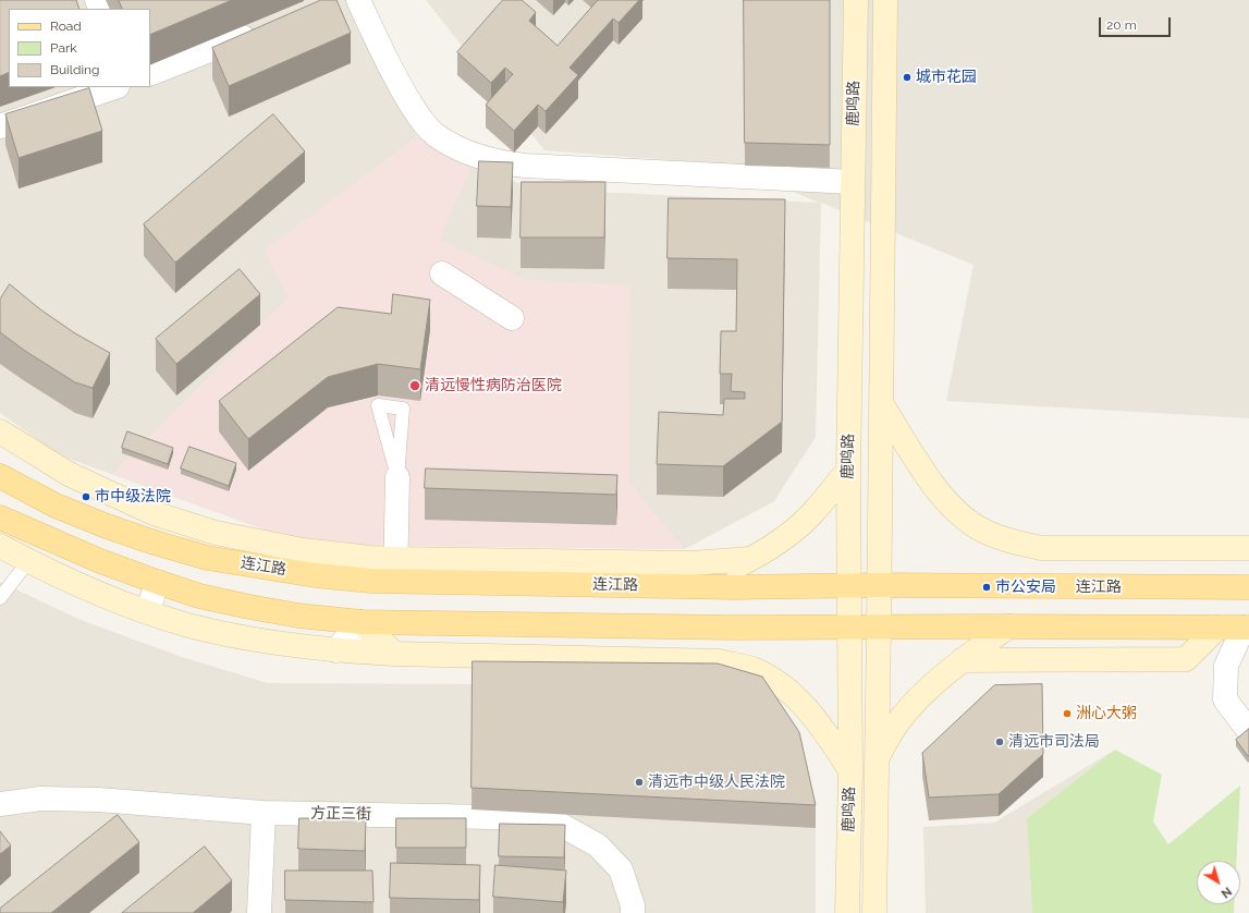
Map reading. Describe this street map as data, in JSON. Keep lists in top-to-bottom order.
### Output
{
  "streets": {
    "main road": ["连江路"],
    "street": ["鹿鸣路", "方正三街"]
  },
  "crossings": [
    ["鹿鸣路", "连江路"]
  ],
  "places": [
    "城市花园",
    "清远慢性病防治医院",
    "市中级法院",
    "市公安局",
    "洲心大粥",
    "清远市司法局",
    "清远市中级人民法院"
  ],
  "legend": ["Road", "Park", "Building"],
  "scale_bar": "20 m",
  "north": "bottom right"
}
